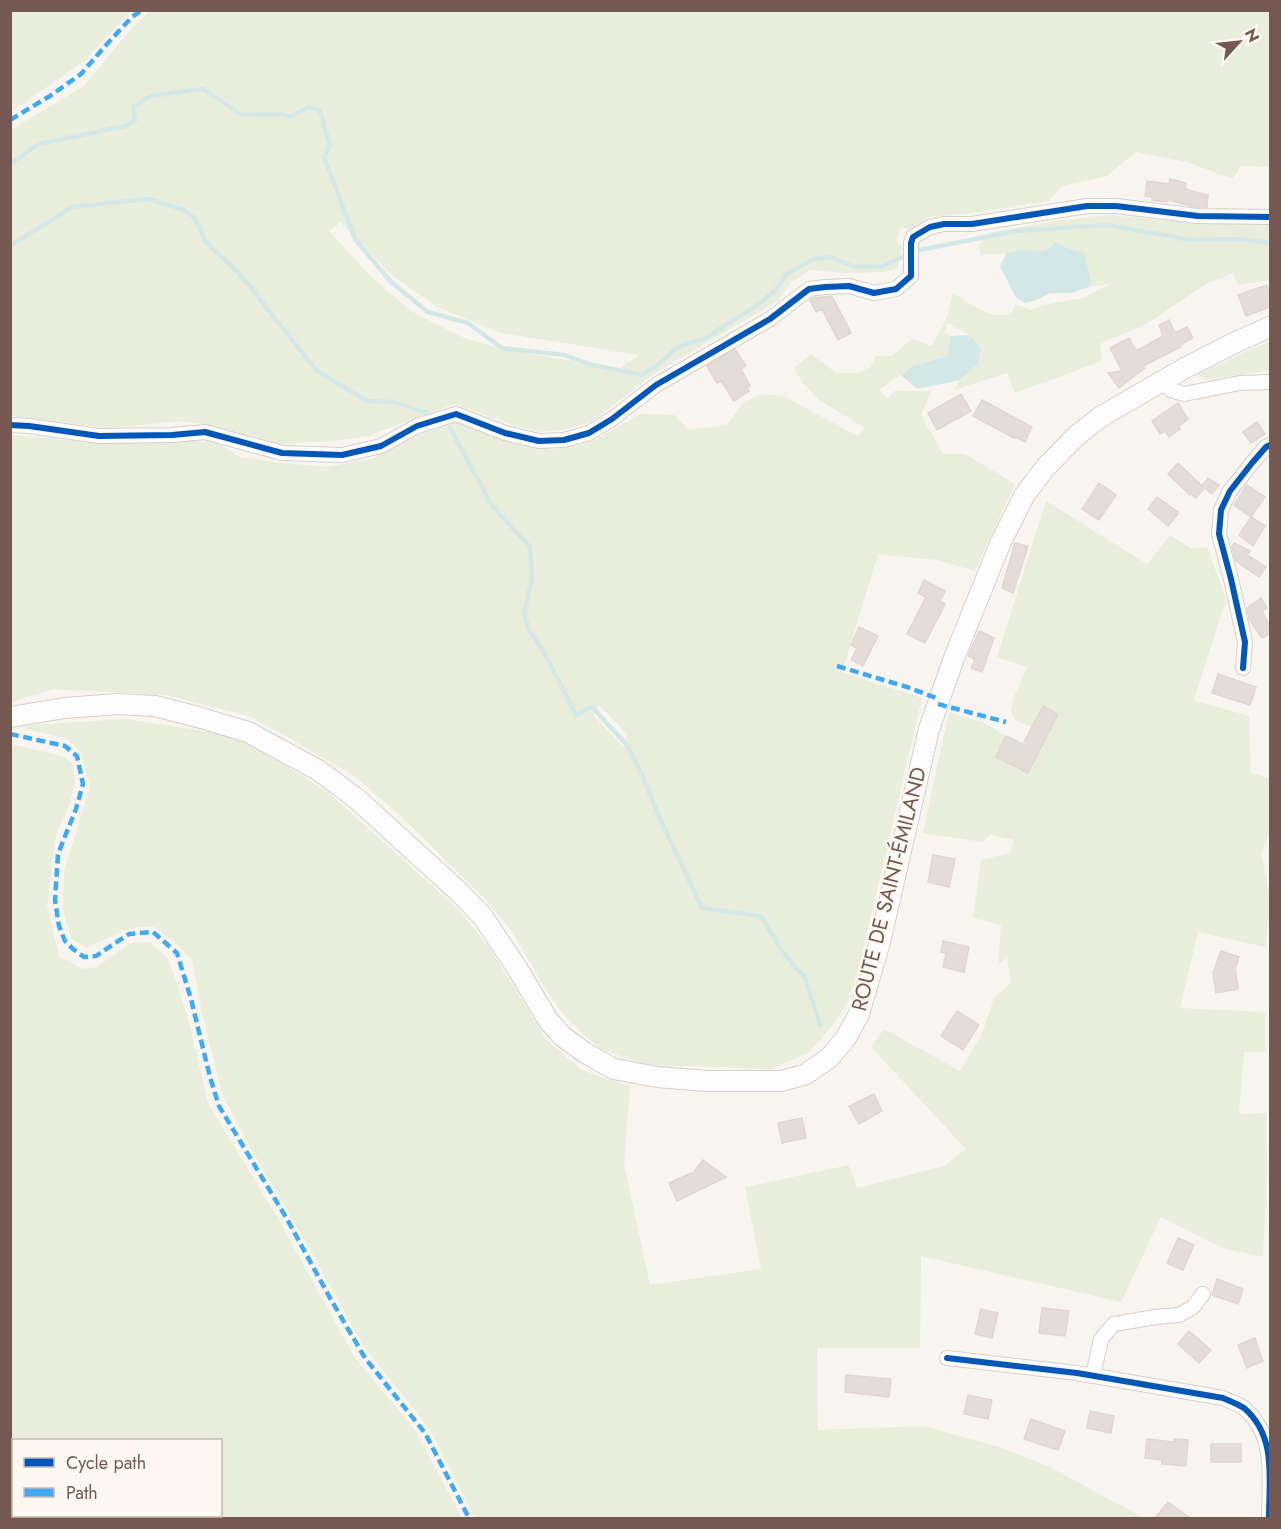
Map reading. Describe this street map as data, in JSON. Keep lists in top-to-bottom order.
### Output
{
  "streets": {
    "main road": ["ROUTE DE SAINT-ÉMILAND"]
  },
  "legend": ["Cycle path", "Path"],
  "north": "top right"
}
